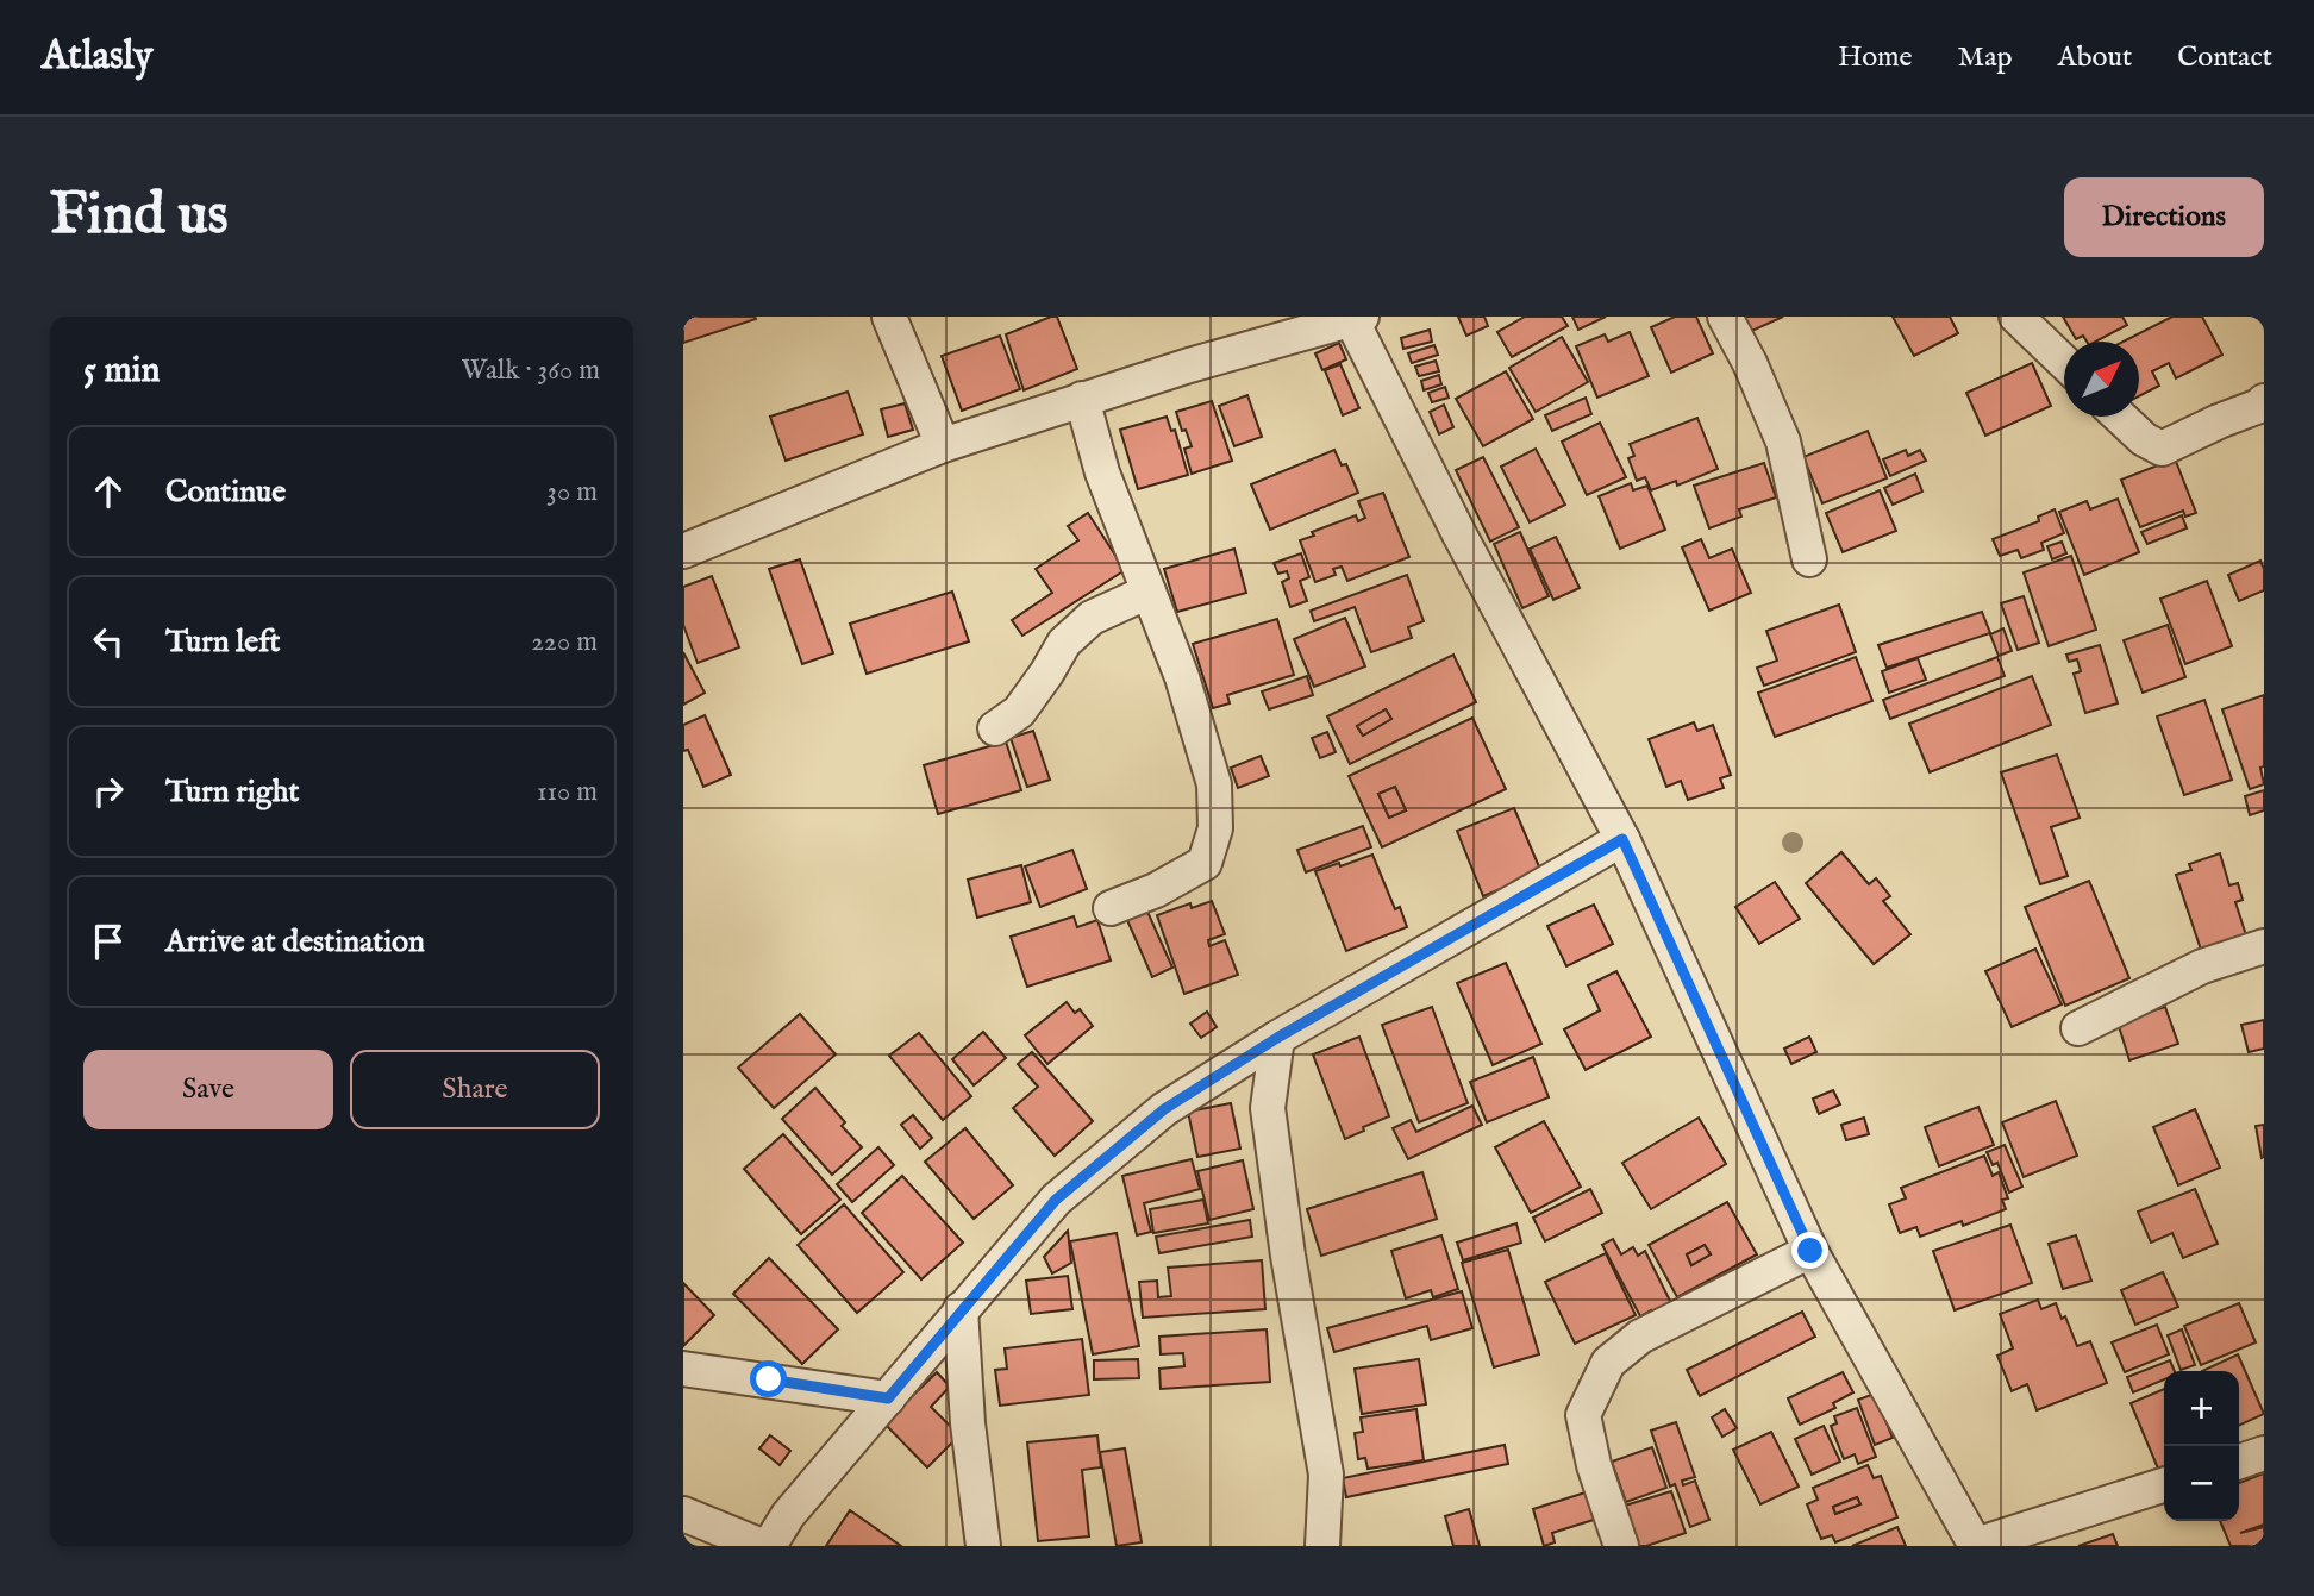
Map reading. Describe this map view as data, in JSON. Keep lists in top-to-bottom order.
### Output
{
  "north": "top right",
  "page": {
    "header": "Atlasly",
    "nav": [
      "Home",
      "Map",
      "About",
      "Contact"
    ],
    "buttons": [
      "Directions",
      ["Save", "Share"]
    ],
    "title": "Find us",
    "heading": ["5 min", "Walk · 360 m"],
    "list": [
      ["Continue", "30 m"],
      ["Turn left", "220 m"],
      ["Turn right", "110 m"],
      "Arrive at destination"
    ],
    "map_buttons": ["+", "−"]
  }
}
